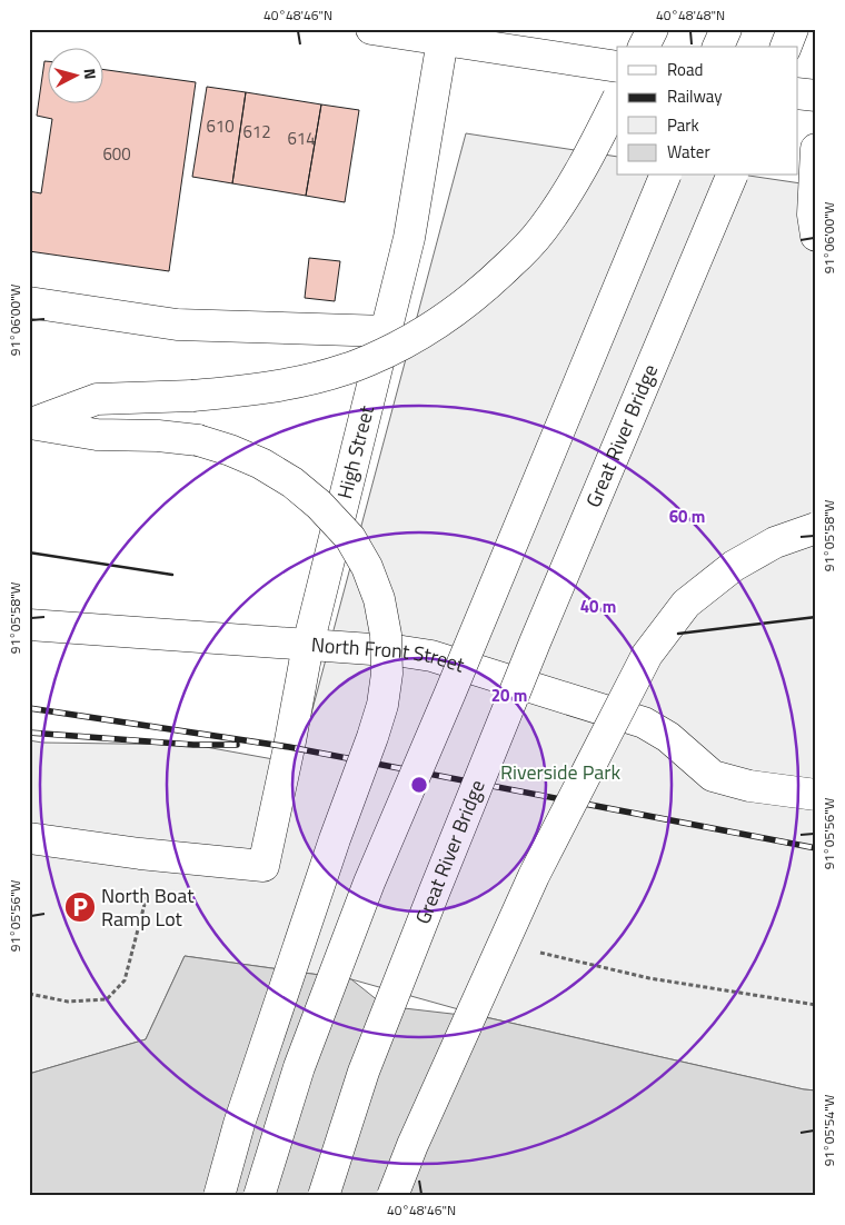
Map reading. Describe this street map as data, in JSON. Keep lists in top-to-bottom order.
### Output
{
  "streets": {
    "main road": ["Great River Bridge", "High Street", "North Front Street"]
  },
  "crossings": [
    ["High Street", "North Front Street"]
  ],
  "parks": ["Riverside Park"],
  "places": {
    "parking": ["North Boat Ramp Lot"]
  },
  "house_numbers": [
    "610",
    "612",
    "614",
    "600"
  ],
  "legend": [
    "Road",
    "Railway",
    "Park",
    "Water"
  ],
  "north": "right",
  "coordinates": [
    "40°48'46\"N",
    "40°48'48\"N",
    "91°06'00\"W",
    "91°05'58\"W",
    "91°05'56\"W",
    "91°05'54\"W"
  ],
  "rings": ["60 m", "40 m", "20 m"]
}
